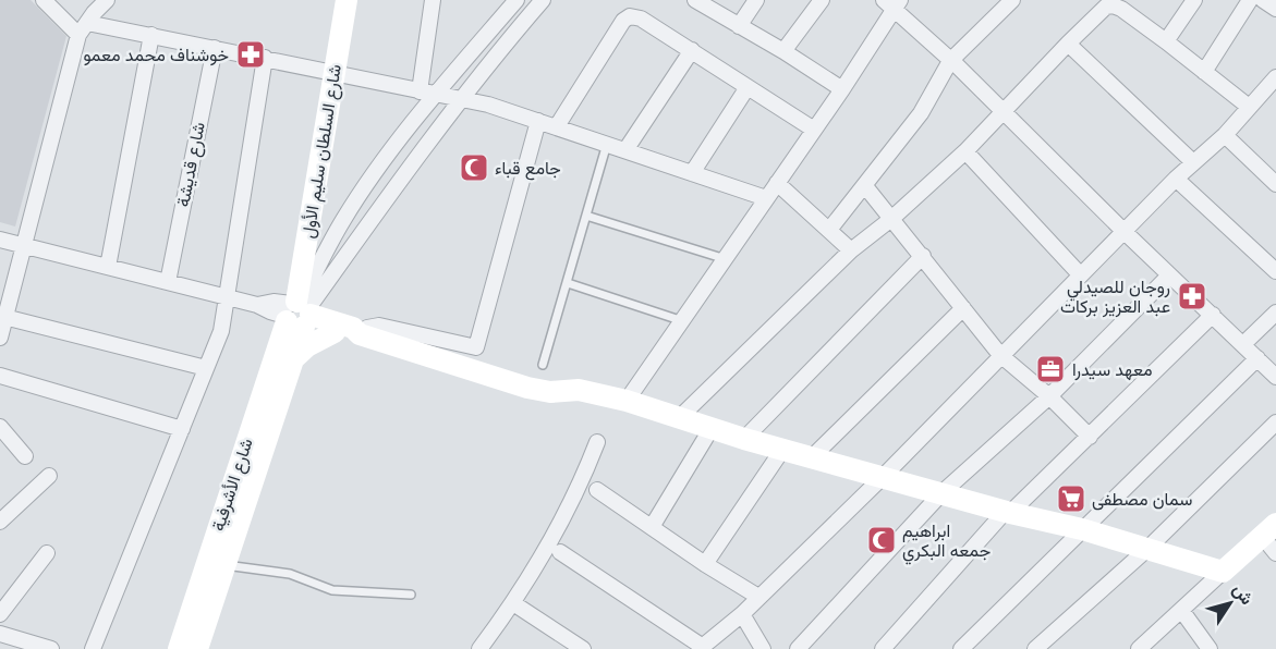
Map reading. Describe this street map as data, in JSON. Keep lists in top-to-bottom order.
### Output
{
  "streets": {
    "street": ["شارع السلطان سليم الأول", "شارع قديشة", "شارع الأشرفية"]
  },
  "crossings": [
    ["شارع السلطان سليم الأول", "شارع الأشرفية"]
  ],
  "places": {
    "pharmacy": ["خوشناف محمد معمو", "روجان للصيدلي عبد العزيز بركات"],
    "mosque": ["جامع قباء", "ابراهيم جمعه البكري"],
    "office": ["معهد سيدرا"],
    "supermarket": ["سمان مصطفى"]
  },
  "north": "top right"
}
